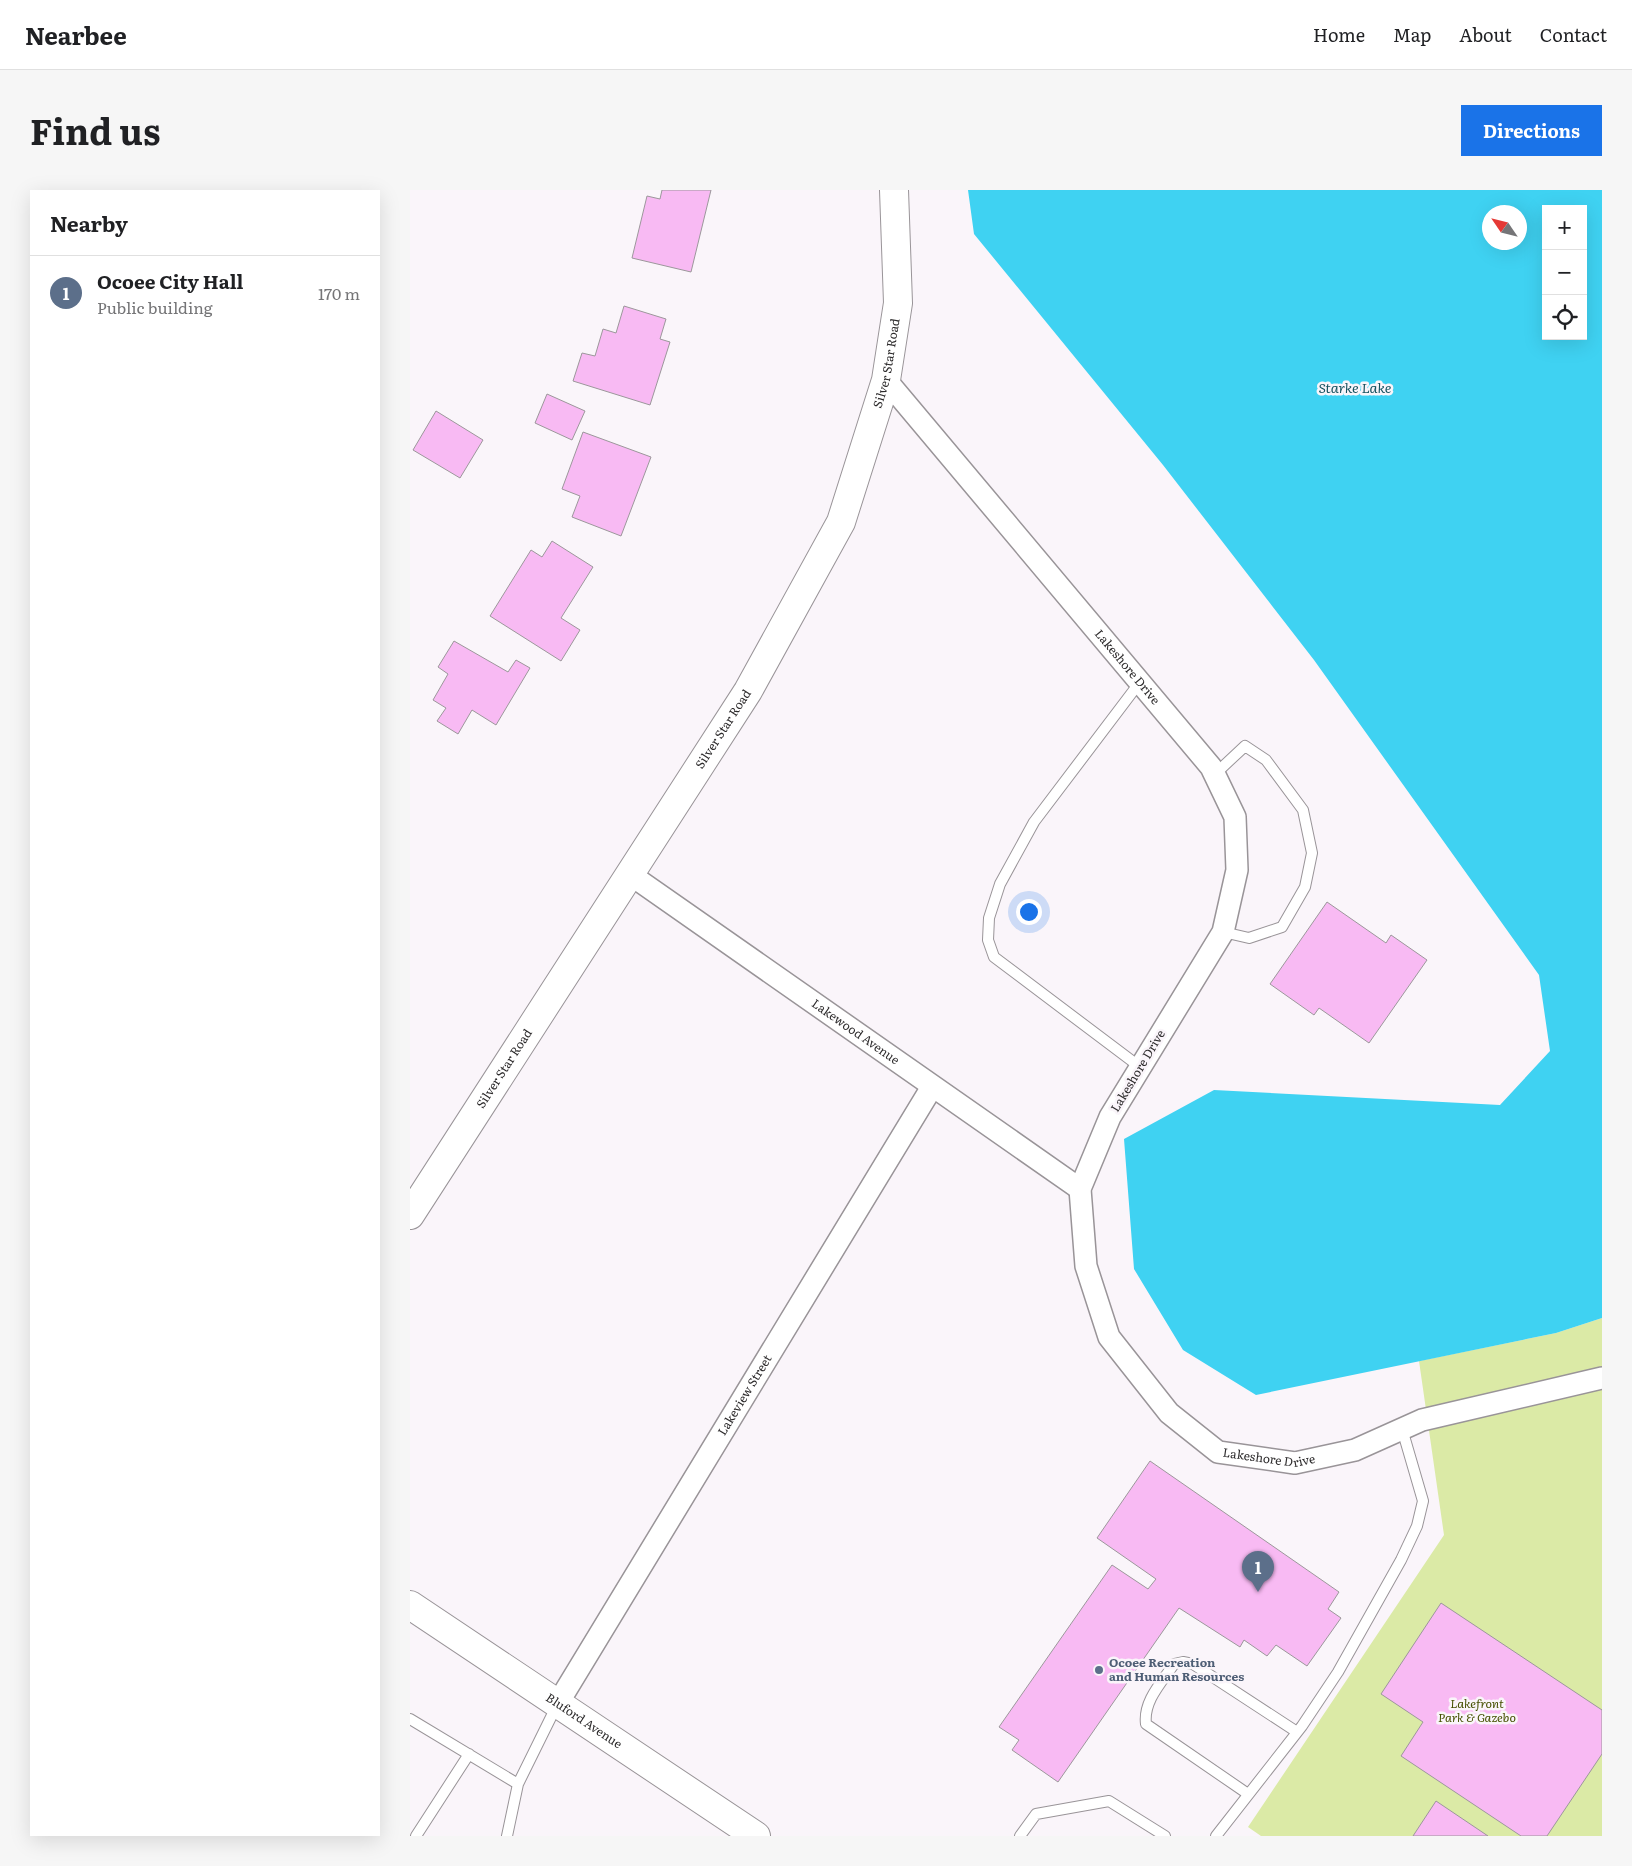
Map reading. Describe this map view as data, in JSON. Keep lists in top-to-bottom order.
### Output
{
  "streets": {
    "main road": ["Silver Star Road", "Bluford Avenue"],
    "street": ["Lakeshore Drive", "Lakewood Avenue", "Lakeview Street"]
  },
  "crossings": [
    ["Silver Star Road", "Lakeshore Drive"],
    ["Silver Star Road", "Lakewood Avenue"],
    ["Lakeshore Drive", "Lakewood Avenue"],
    ["Lakewood Avenue", "Lakeview Street"],
    ["Lakeview Street", "Bluford Avenue"]
  ],
  "water": ["Starke Lake"],
  "parks": ["Lakefront Park & Gazebo"],
  "places": ["Ocoee Recreation and Human Resources"],
  "north": "top left",
  "page": {
    "header": "Nearbee",
    "nav": [
      "Home",
      "Map",
      "About",
      "Contact"
    ],
    "title": "Find us",
    "buttons": "Directions",
    "heading": "Nearby",
    "map_buttons": ["+", "−"],
    "list": [
      {
        "mark": "1",
        "name": "Ocoee City Hall",
        "note": "Public building",
        "value": "170 m"
      }
    ],
    "pins": "1"
  }
}
